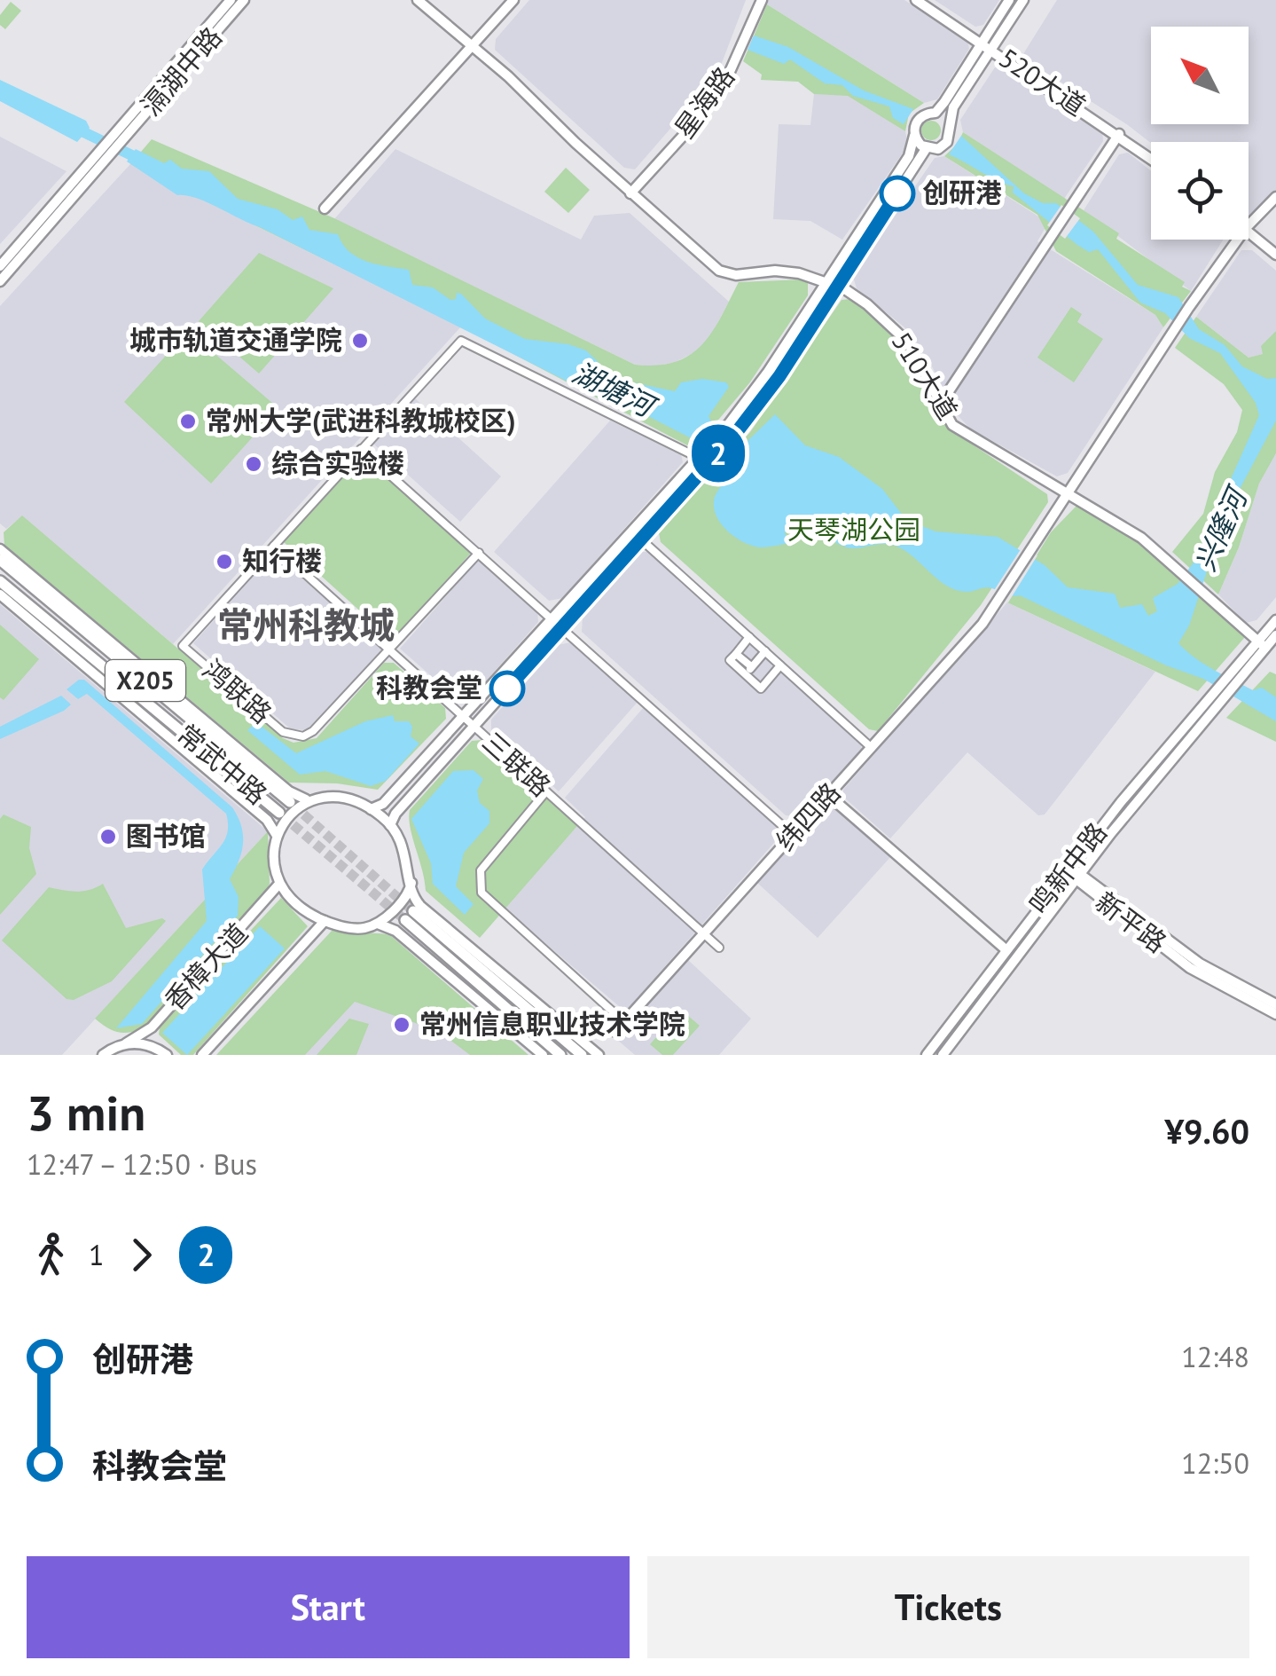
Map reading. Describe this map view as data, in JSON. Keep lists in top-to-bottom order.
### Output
{
  "streets": {
    "main road": ["X205", "常武中路"],
    "street": [
      "滆湖中路",
      "520大道",
      "星海路",
      "510大道",
      "鸿联路",
      "三联路",
      "纬四路",
      "鸣新中路",
      "新平路",
      "香樟大道"
    ]
  },
  "crossings": [
    ["星海路", "510大道"],
    ["510大道", "纬四路"],
    ["鸿联路", "三联路"],
    ["三联路", "纬四路"],
    ["鸣新中路", "新平路"]
  ],
  "districts": ["常州科教城"],
  "water": ["湖塘河", "兴隆河"],
  "parks": ["天琴湖公园"],
  "places": [
    "创研港",
    "城市轨道交通学院",
    "常州大学(武进科教城校区)",
    "综合实验楼",
    "知行楼",
    "科教会堂",
    "图书馆",
    "常州信息职业技术学院"
  ],
  "lines": ["bus line 2"],
  "north": "top left",
  "page": {
    "on_map": "2",
    "heading": ["3 min", "12:47 – 12:50 · Bus", "¥9.60"],
    "legs": ["1", "2"],
    "list": [
      {
        "name": "创研港",
        "value": "12:48"
      },
      {
        "name": "科教会堂",
        "value": "12:50"
      }
    ],
    "buttons": ["Start", "Tickets"]
  }
}
